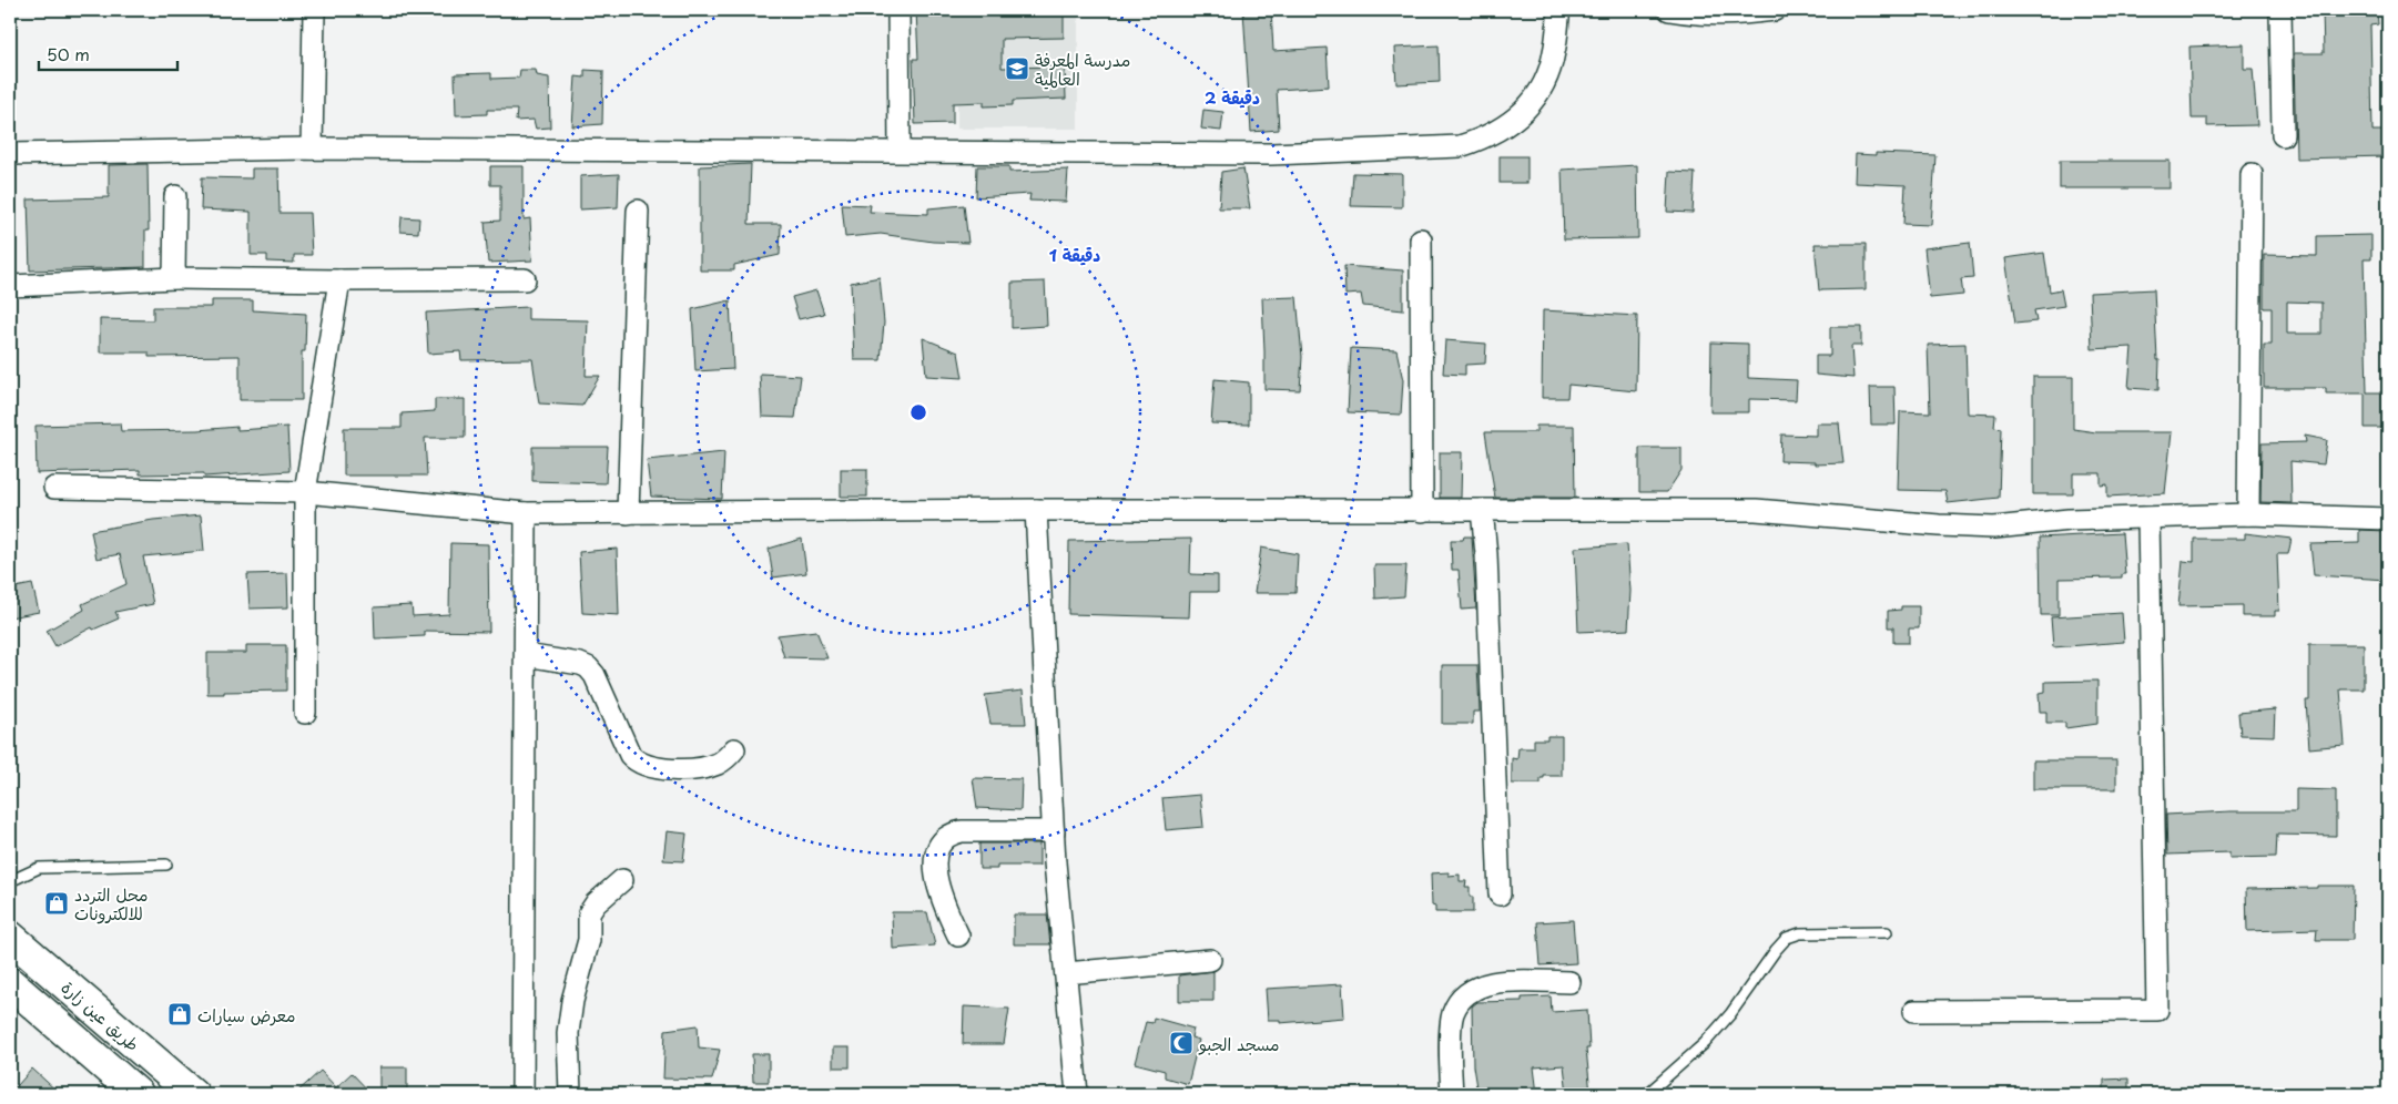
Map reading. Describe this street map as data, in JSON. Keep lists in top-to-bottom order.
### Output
{
  "streets": {
    "main road": ["طريق عين زارة"]
  },
  "places": {
    "school or university": ["مدرسة المعرفة العالمية"],
    "shop": ["محل التردد للالكترونات", "معرض سيارات"],
    "mosque": ["مسجد الجبو"]
  },
  "scale_bar": "50 m",
  "rings": ["2 دقيقة", "1 دقيقة"]
}
